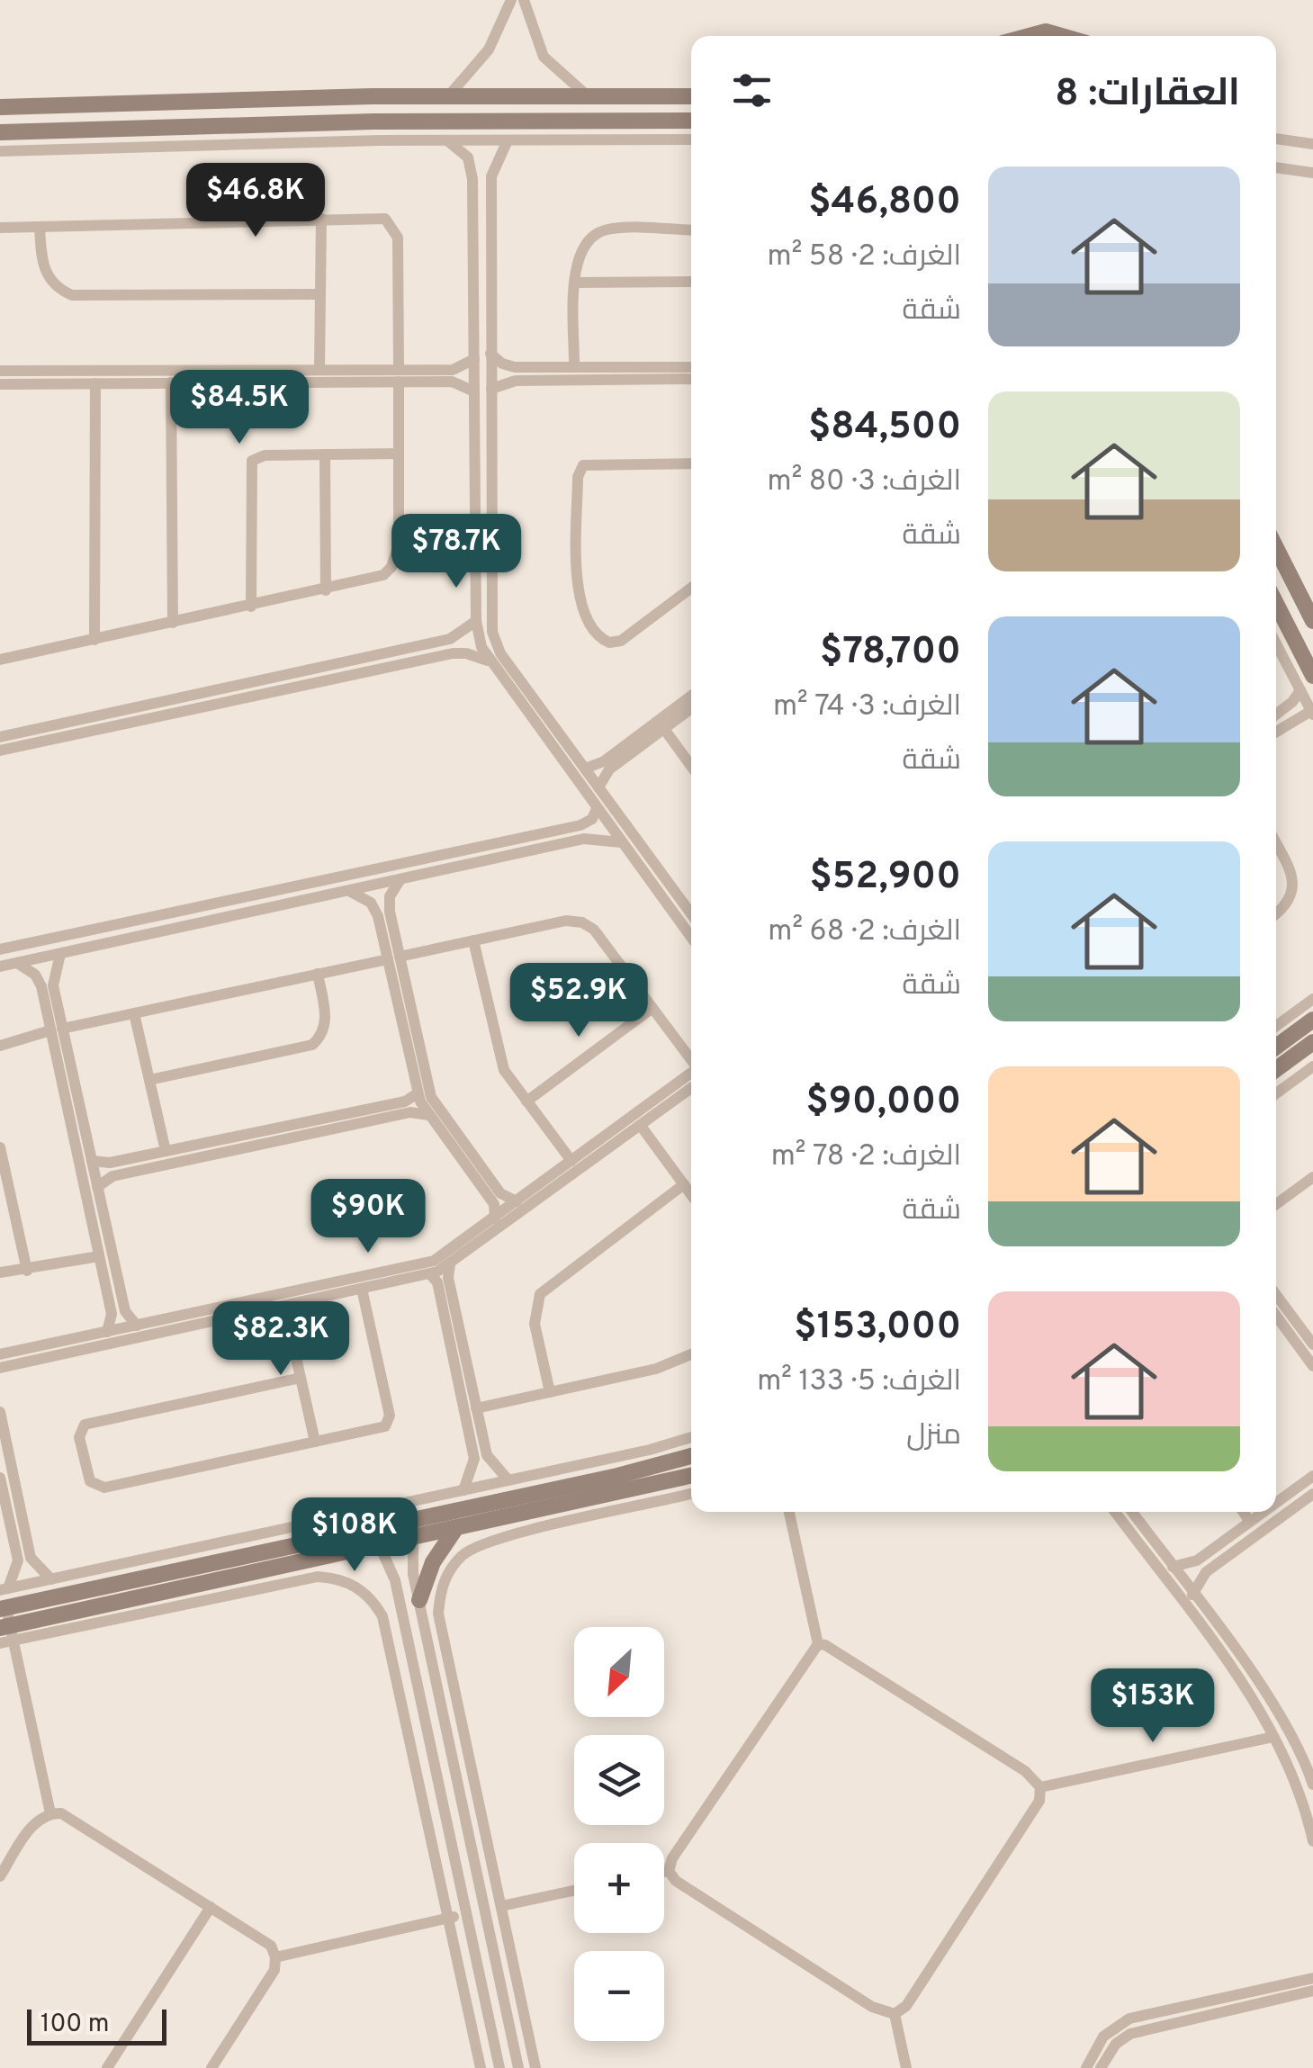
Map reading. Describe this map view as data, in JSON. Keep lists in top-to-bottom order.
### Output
{
  "scale_bar": "100 m",
  "north": "bottom left",
  "page": {
    "heading": "العقارات: 8",
    "list": [
      {
        "name": "$46,800",
        "note": "الغرف: 2 · 58 m² · شقة"
      },
      {
        "name": "$84,500",
        "note": "الغرف: 3 · 80 m² · شقة"
      },
      {
        "name": "$78,700",
        "note": "الغرف: 3 · 74 m² · شقة"
      },
      {
        "name": "$52,900",
        "note": "الغرف: 2 · 68 m² · شقة"
      },
      {
        "name": "$90,000",
        "note": "الغرف: 2 · 78 m² · شقة"
      },
      {
        "name": "$153,000",
        "note": "الغرف: 5 · 133 m² · منزل"
      }
    ],
    "price": [
      "$46.8K",
      "$84.5K",
      "$78.7K",
      "$52.9K",
      "$90K",
      "$82.3K",
      "$108K",
      "$153K"
    ],
    "map_buttons": ["+", "−"],
    "scale": "100 m"
  }
}
